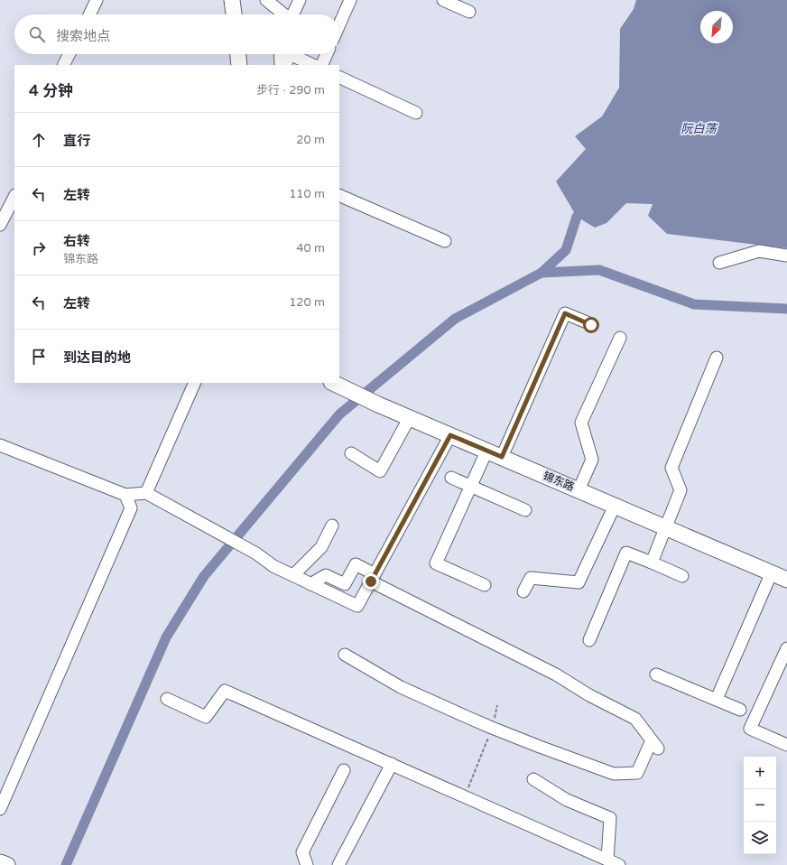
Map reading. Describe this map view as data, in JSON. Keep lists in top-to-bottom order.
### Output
{
  "streets": {
    "main road": ["锦东路"]
  },
  "water": ["阮白荡"],
  "north": "bottom left",
  "page": {
    "search": "搜索地点",
    "heading": ["4 分钟", "步行 · 290 m"],
    "list": [
      ["直行", "20 m"],
      ["左转", "110 m"],
      ["右转", "锦东路", "40 m"],
      ["左转", "120 m"],
      "到达目的地"
    ],
    "map_buttons": ["+", "−"]
  }
}
